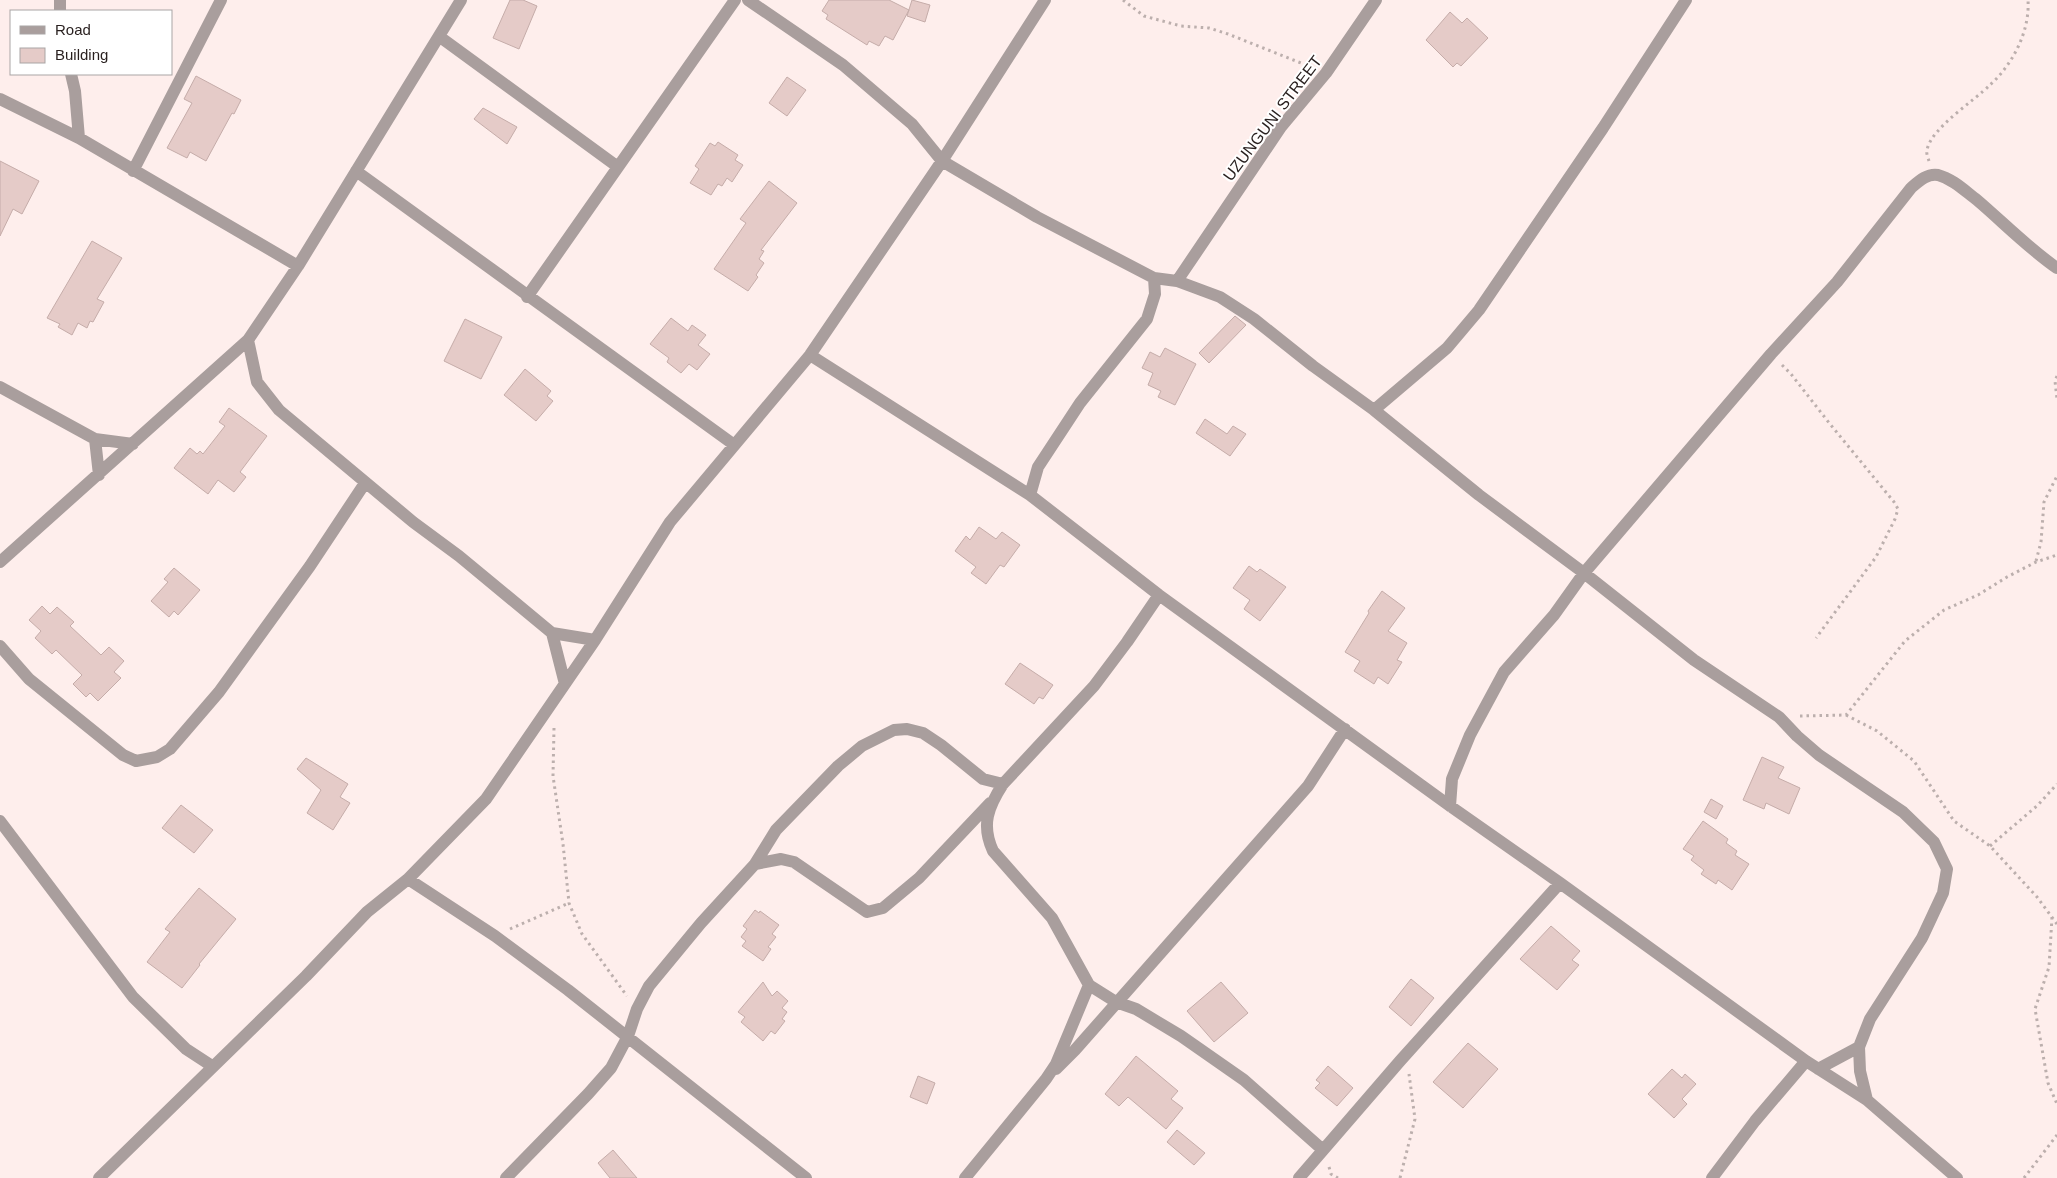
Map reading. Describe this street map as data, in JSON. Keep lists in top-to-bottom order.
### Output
{
  "streets": {
    "street": ["UZUNGUNI STREET"]
  },
  "legend": ["Road", "Building"]
}
